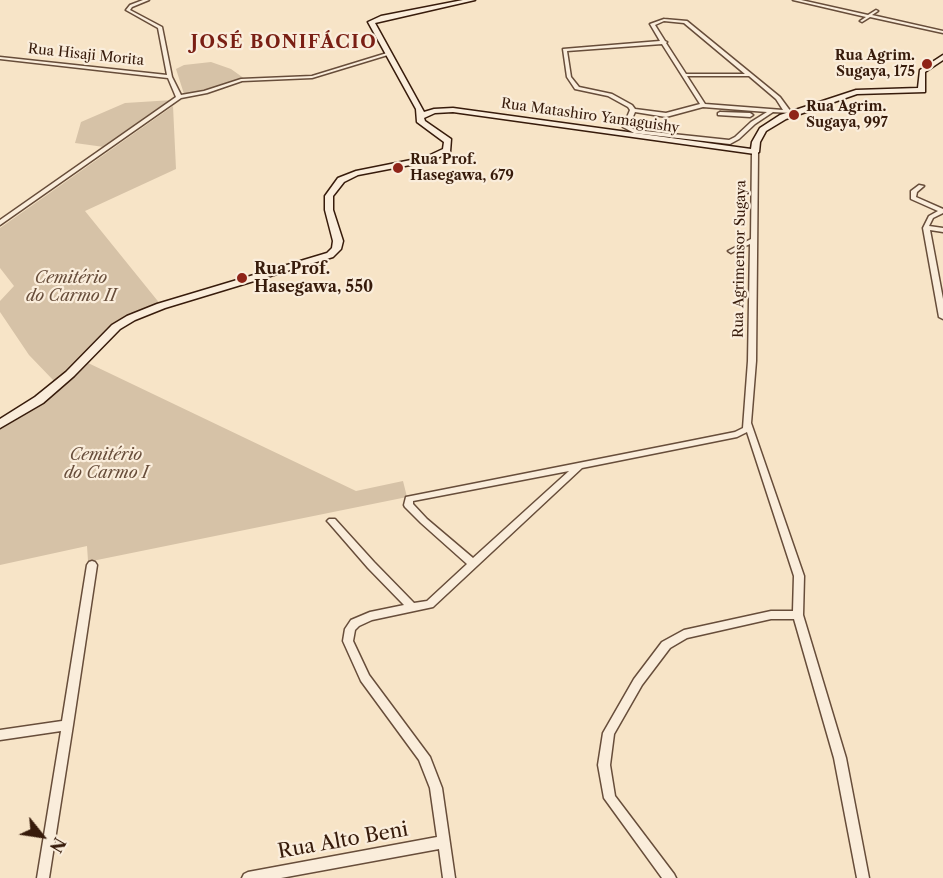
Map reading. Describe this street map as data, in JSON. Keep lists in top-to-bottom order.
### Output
{
  "streets": {
    "main road": ["Rua Matashiro Yamaguishy", "Rua Agrimensor Sugaya"],
    "street": ["Rua Hisaji Morita", "Rua Alto Beni"]
  },
  "crossings": [
    ["Rua Matashiro Yamaguishy", "Rua Agrimensor Sugaya"]
  ],
  "districts": ["JOSÉ BONIFÁCIO"],
  "parks": ["Cemitério do Carmo II", "Cemitério do Carmo I"],
  "places": [
    "Rua Agrim. Sugaya, 175",
    "Rua Agrim. Sugaya, 997",
    "Rua Prof. Hasegawa, 679",
    "Rua Prof. Hasegawa, 550"
  ],
  "north": "bottom right"
}
